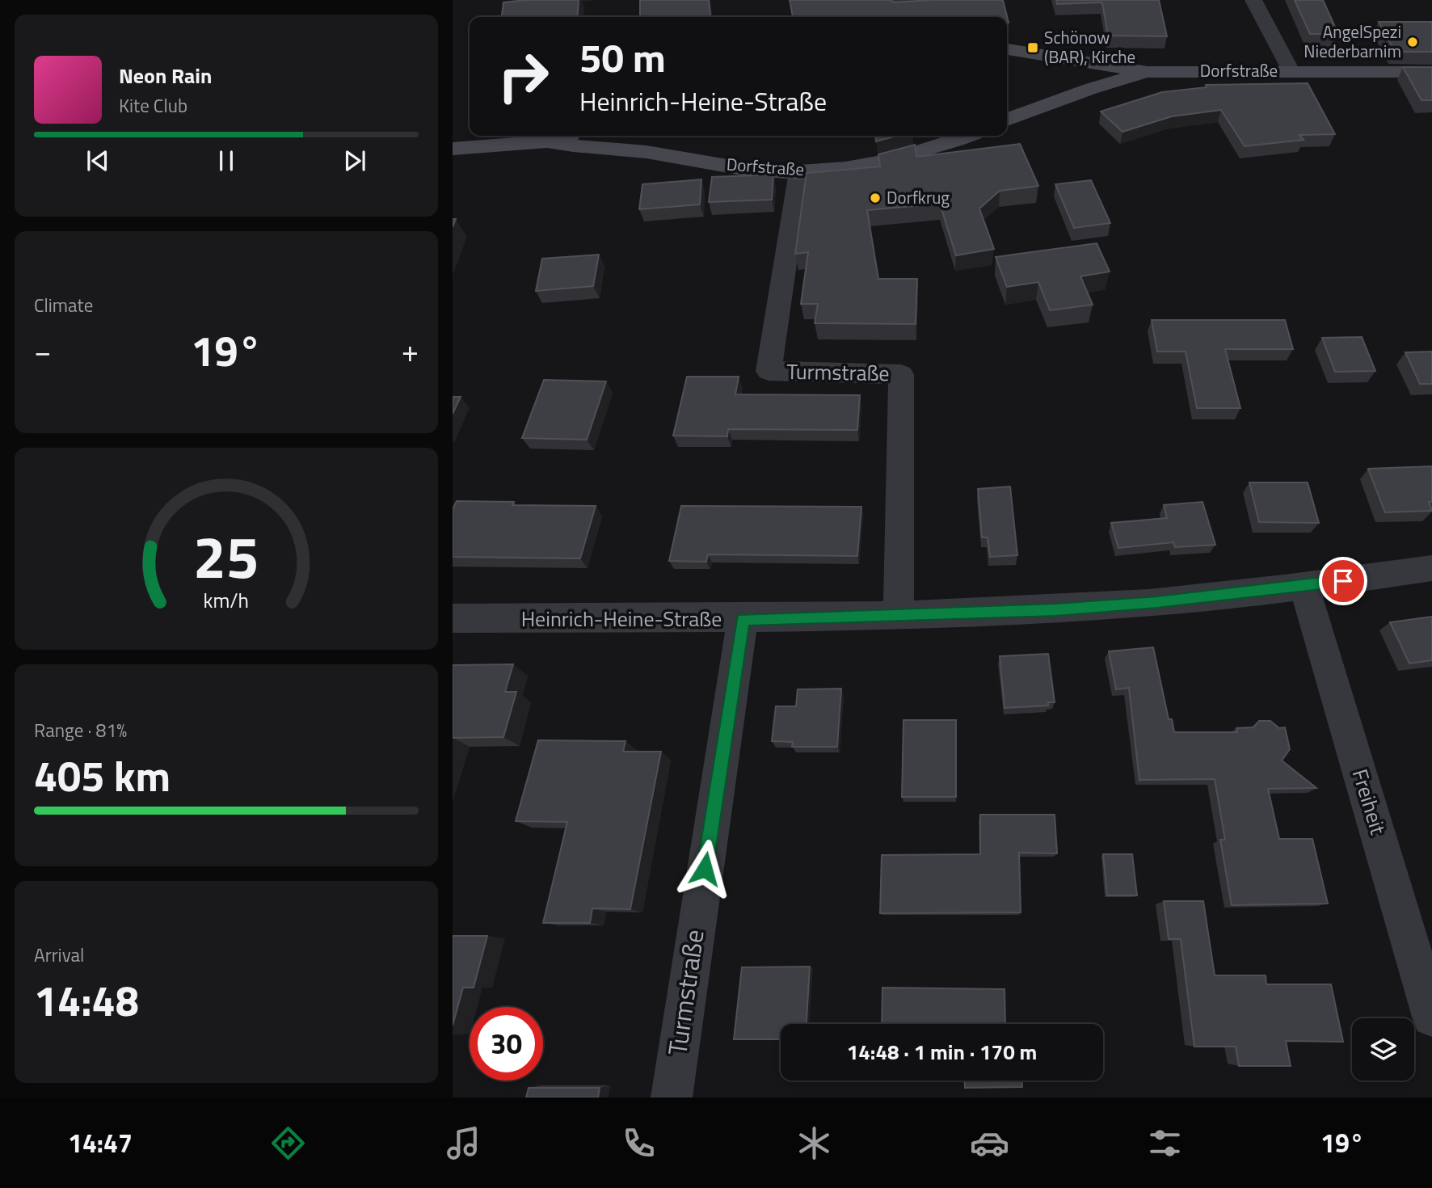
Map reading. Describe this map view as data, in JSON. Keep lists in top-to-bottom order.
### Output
{
  "streets": {
    "main road": ["Dorfstraße"],
    "street": ["Turmstraße", "Heinrich-Heine-Straße", "Freiheit"]
  },
  "crossings": [
    ["Dorfstraße", "Turmstraße"],
    ["Turmstraße", "Heinrich-Heine-Straße"],
    ["Heinrich-Heine-Straße", "Freiheit"]
  ],
  "places": {
    "other": ["AngelSpezi Niederbarnim", "Dorfkrug"],
    "transit": ["Schönow (BAR), Kirche"]
  },
  "page": {
    "turn": ["50 m", "Heinrich-Heine-Straße"],
    "song": ["Neon Rain", "Kite Club"],
    "tile": [
      "Climate",
      ["Range · 81%", "405 km"],
      ["Arrival", "14:48"]
    ],
    "heat": ["−", "19°", "+"],
    "limit": "30",
    "trip": "14:48 · 1 min · 170 m",
    "tabs": ["14:47", "19°"],
    "gauge": ["25", "km/h"]
  }
}
